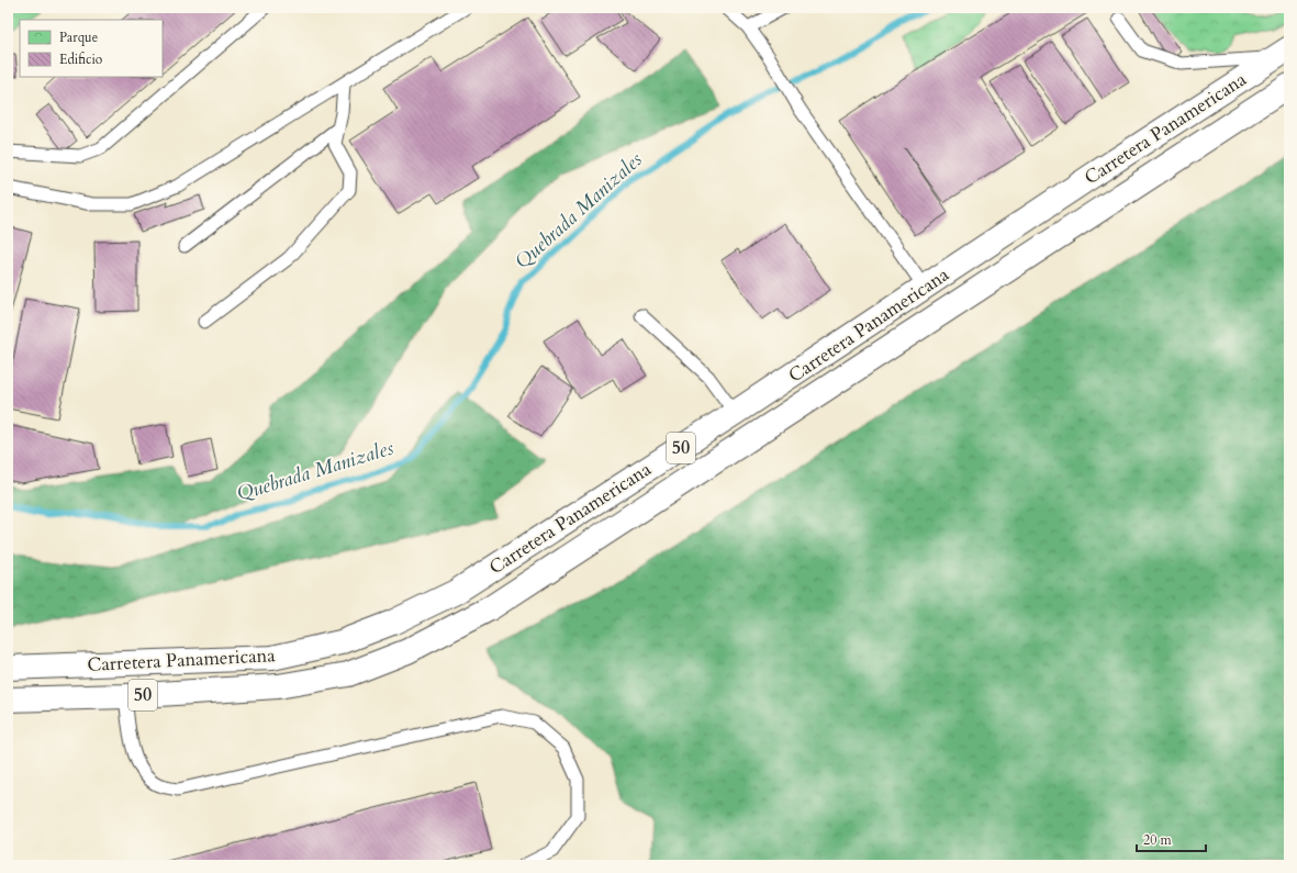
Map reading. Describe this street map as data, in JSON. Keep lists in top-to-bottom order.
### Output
{
  "streets": {
    "highway": ["Carretera Panamericana", "50"]
  },
  "water": ["Quebrada Manizales"],
  "legend": ["Parque", "Edificio"],
  "scale_bar": "20 m"
}
